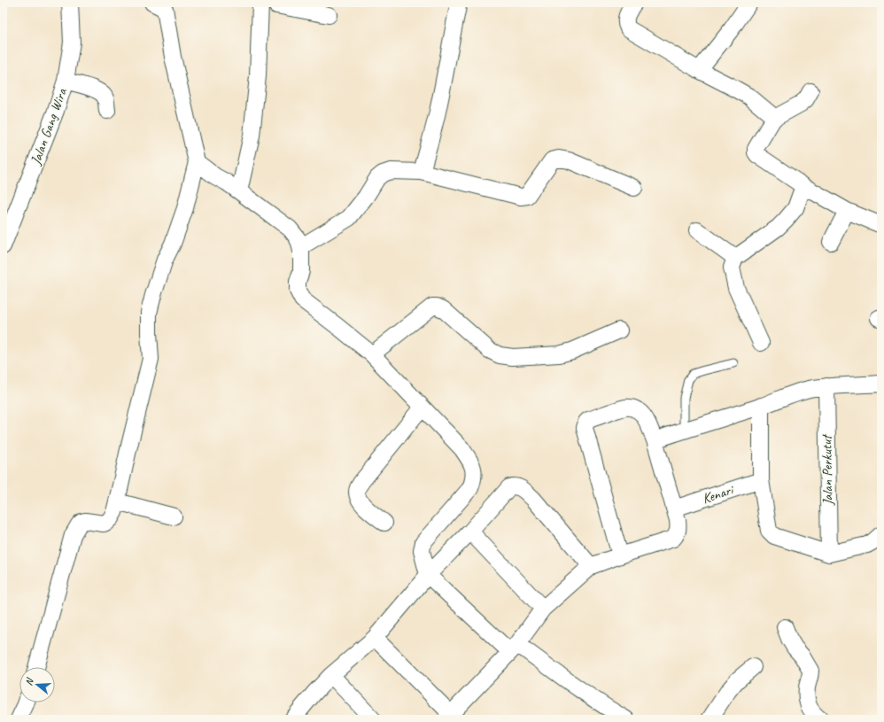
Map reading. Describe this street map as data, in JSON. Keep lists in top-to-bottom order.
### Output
{
  "streets": {
    "street": ["Jalan Gang Wira", "Jalan Perkutut", "Kenari"]
  },
  "north": "left"
}
